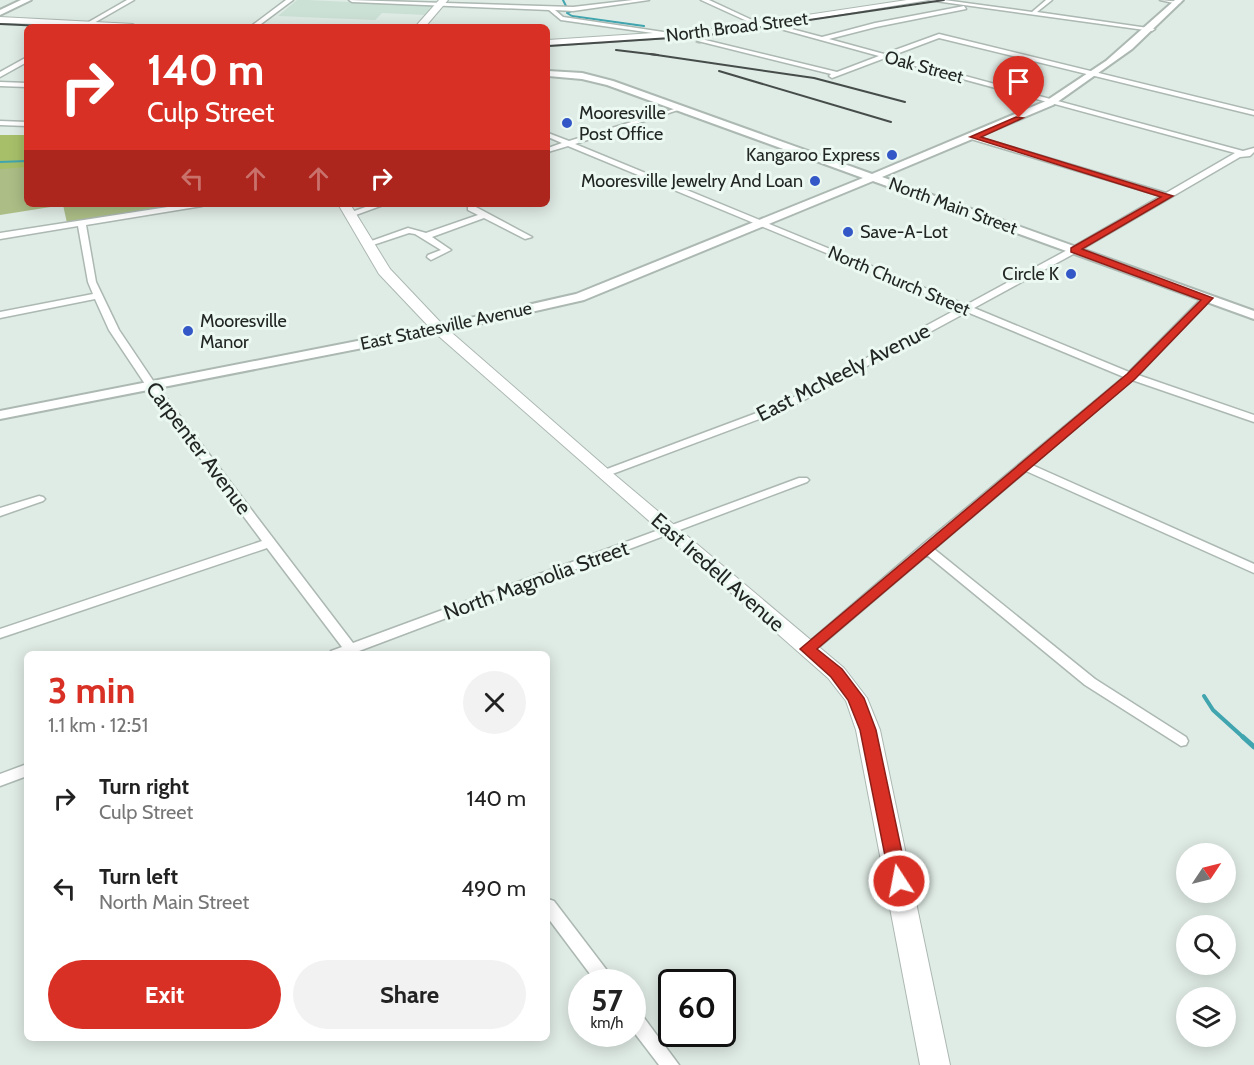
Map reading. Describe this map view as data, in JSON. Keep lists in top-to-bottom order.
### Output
{
  "streets": {
    "main road": ["North Broad Street", "East Iredell Avenue"],
    "street": [
      "Oak Street",
      "North Main Street",
      "North Church Street",
      "East Statesville Avenue",
      "East McNeely Avenue",
      "Carpenter Avenue",
      "North Magnolia Street"
    ]
  },
  "crossings": [
    ["North Broad Street", "Oak Street"],
    ["Oak Street", "East Statesville Avenue"],
    ["Oak Street", "East McNeely Avenue"],
    ["North Main Street", "East Statesville Avenue"],
    ["North Main Street", "East McNeely Avenue"],
    ["North Church Street", "East Statesville Avenue"],
    ["North Church Street", "East McNeely Avenue"],
    ["East Statesville Avenue", "Carpenter Avenue"],
    ["East Statesville Avenue", "East Iredell Avenue"],
    ["East McNeely Avenue", "East Iredell Avenue"],
    ["Carpenter Avenue", "North Magnolia Street"],
    ["East Iredell Avenue", "North Magnolia Street"]
  ],
  "places": [
    "Mooresville Post Office",
    "Kangaroo Express",
    "Mooresville Jewelry And Loan",
    "Save-A-Lot",
    "Circle K",
    "Mooresville Manor"
  ],
  "north": "top right",
  "page": {
    "turn": ["140 m", "Culp Street"],
    "heading": ["3 min", "1.1 km · 12:51"],
    "list": [
      {
        "name": "Turn right",
        "note": "Culp Street",
        "value": "140 m"
      },
      {
        "name": "Turn left",
        "note": "North Main Street",
        "value": "490 m"
      }
    ],
    "buttons": ["Exit", "Share"],
    "speed": "57 km/h",
    "limit": "60"
  }
}
